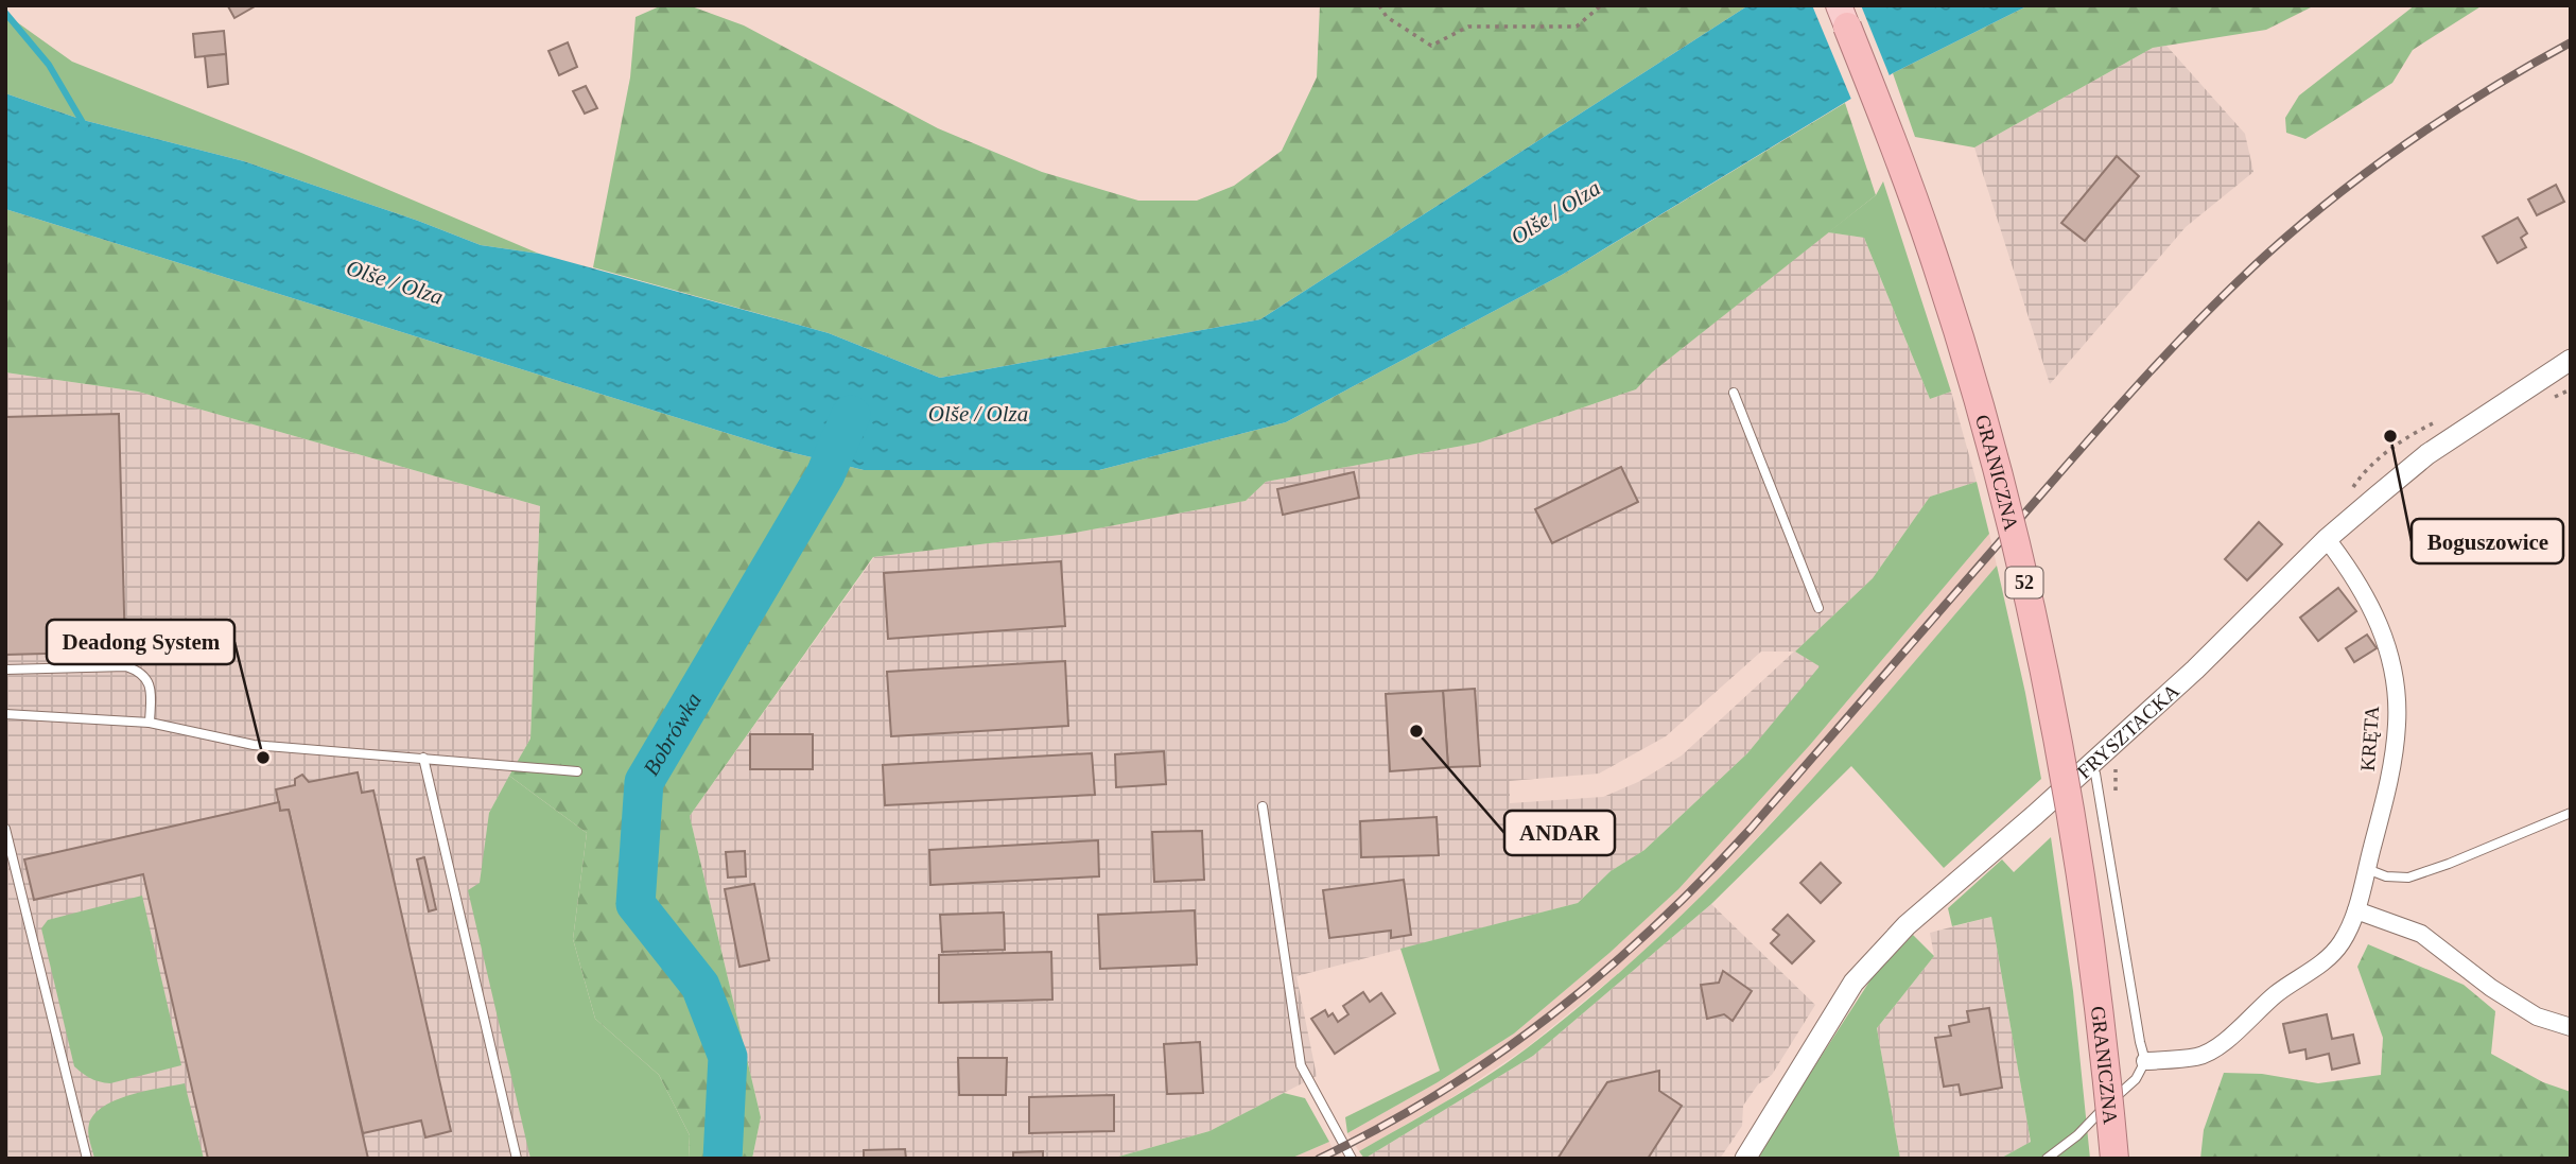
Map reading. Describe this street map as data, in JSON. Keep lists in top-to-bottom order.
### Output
{
  "streets": {
    "highway": ["GRANICZNA", "52"],
    "street": ["FRYSZTACKA", "KRĘTA"]
  },
  "crossings": [
    ["FRYSZTACKA", "KRĘTA"]
  ],
  "water": ["Olše / Olza", "Bobrówka"],
  "places": ["Boguszowice", "ANDAR", "Deadong System"]
}
